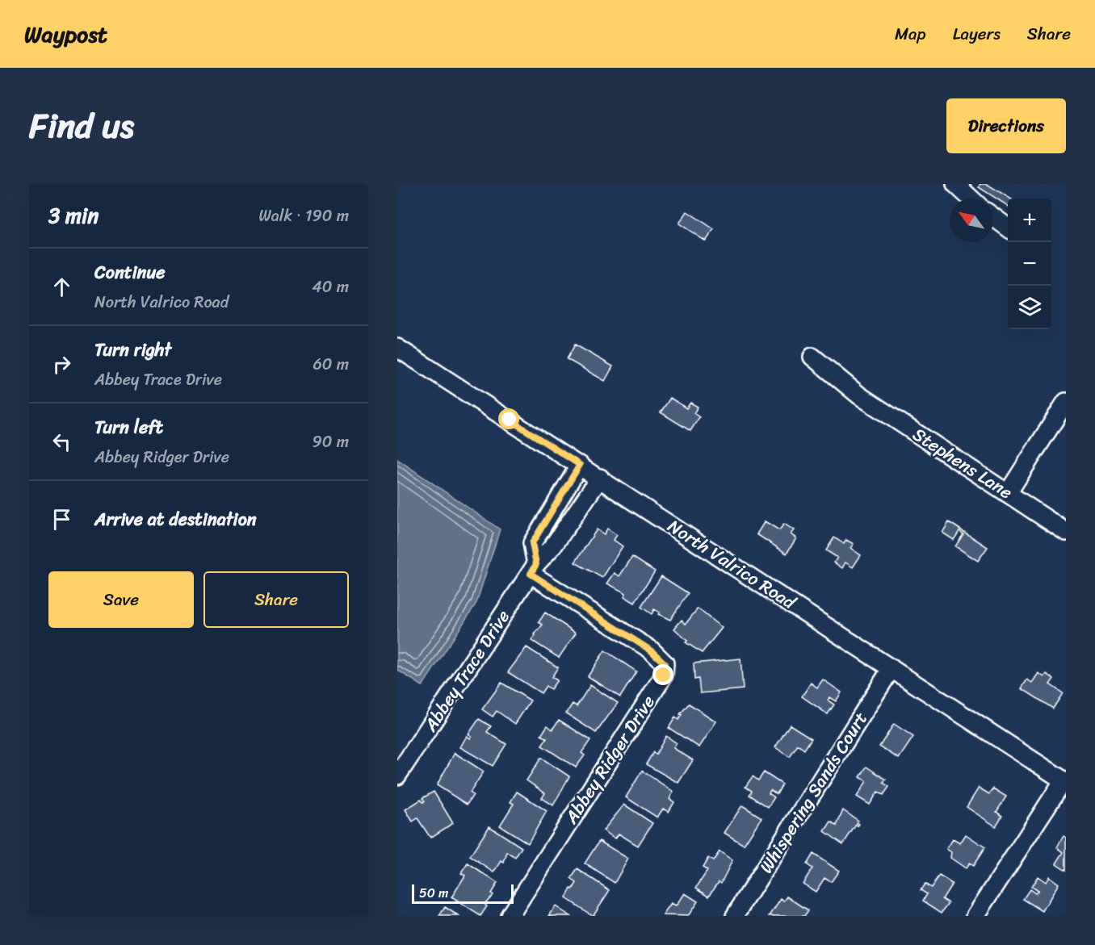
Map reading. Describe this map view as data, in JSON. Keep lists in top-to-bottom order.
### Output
{
  "streets": {
    "street": [
      "Stephens Lane",
      "North Valrico Road",
      "Abbey Trace Drive",
      "Abbey Ridger Drive",
      "Whispering Sands Court"
    ]
  },
  "crossings": [
    ["North Valrico Road", "Abbey Trace Drive"],
    ["North Valrico Road", "Whispering Sands Court"],
    ["Abbey Trace Drive", "Abbey Ridger Drive"]
  ],
  "scale_bar": "50 m",
  "north": "top left",
  "page": {
    "header": "Waypost",
    "nav": ["Map", "Layers", "Share"],
    "title": "Find us",
    "buttons": [
      "Directions",
      ["Save", "Share"]
    ],
    "heading": ["3 min", "Walk · 190 m"],
    "map_buttons": ["+", "−"],
    "list": [
      ["Continue", "North Valrico Road", "40 m"],
      ["Turn right", "Abbey Trace Drive", "60 m"],
      ["Turn left", "Abbey Ridger Drive", "90 m"],
      "Arrive at destination"
    ],
    "scale": "50 m"
  }
}
